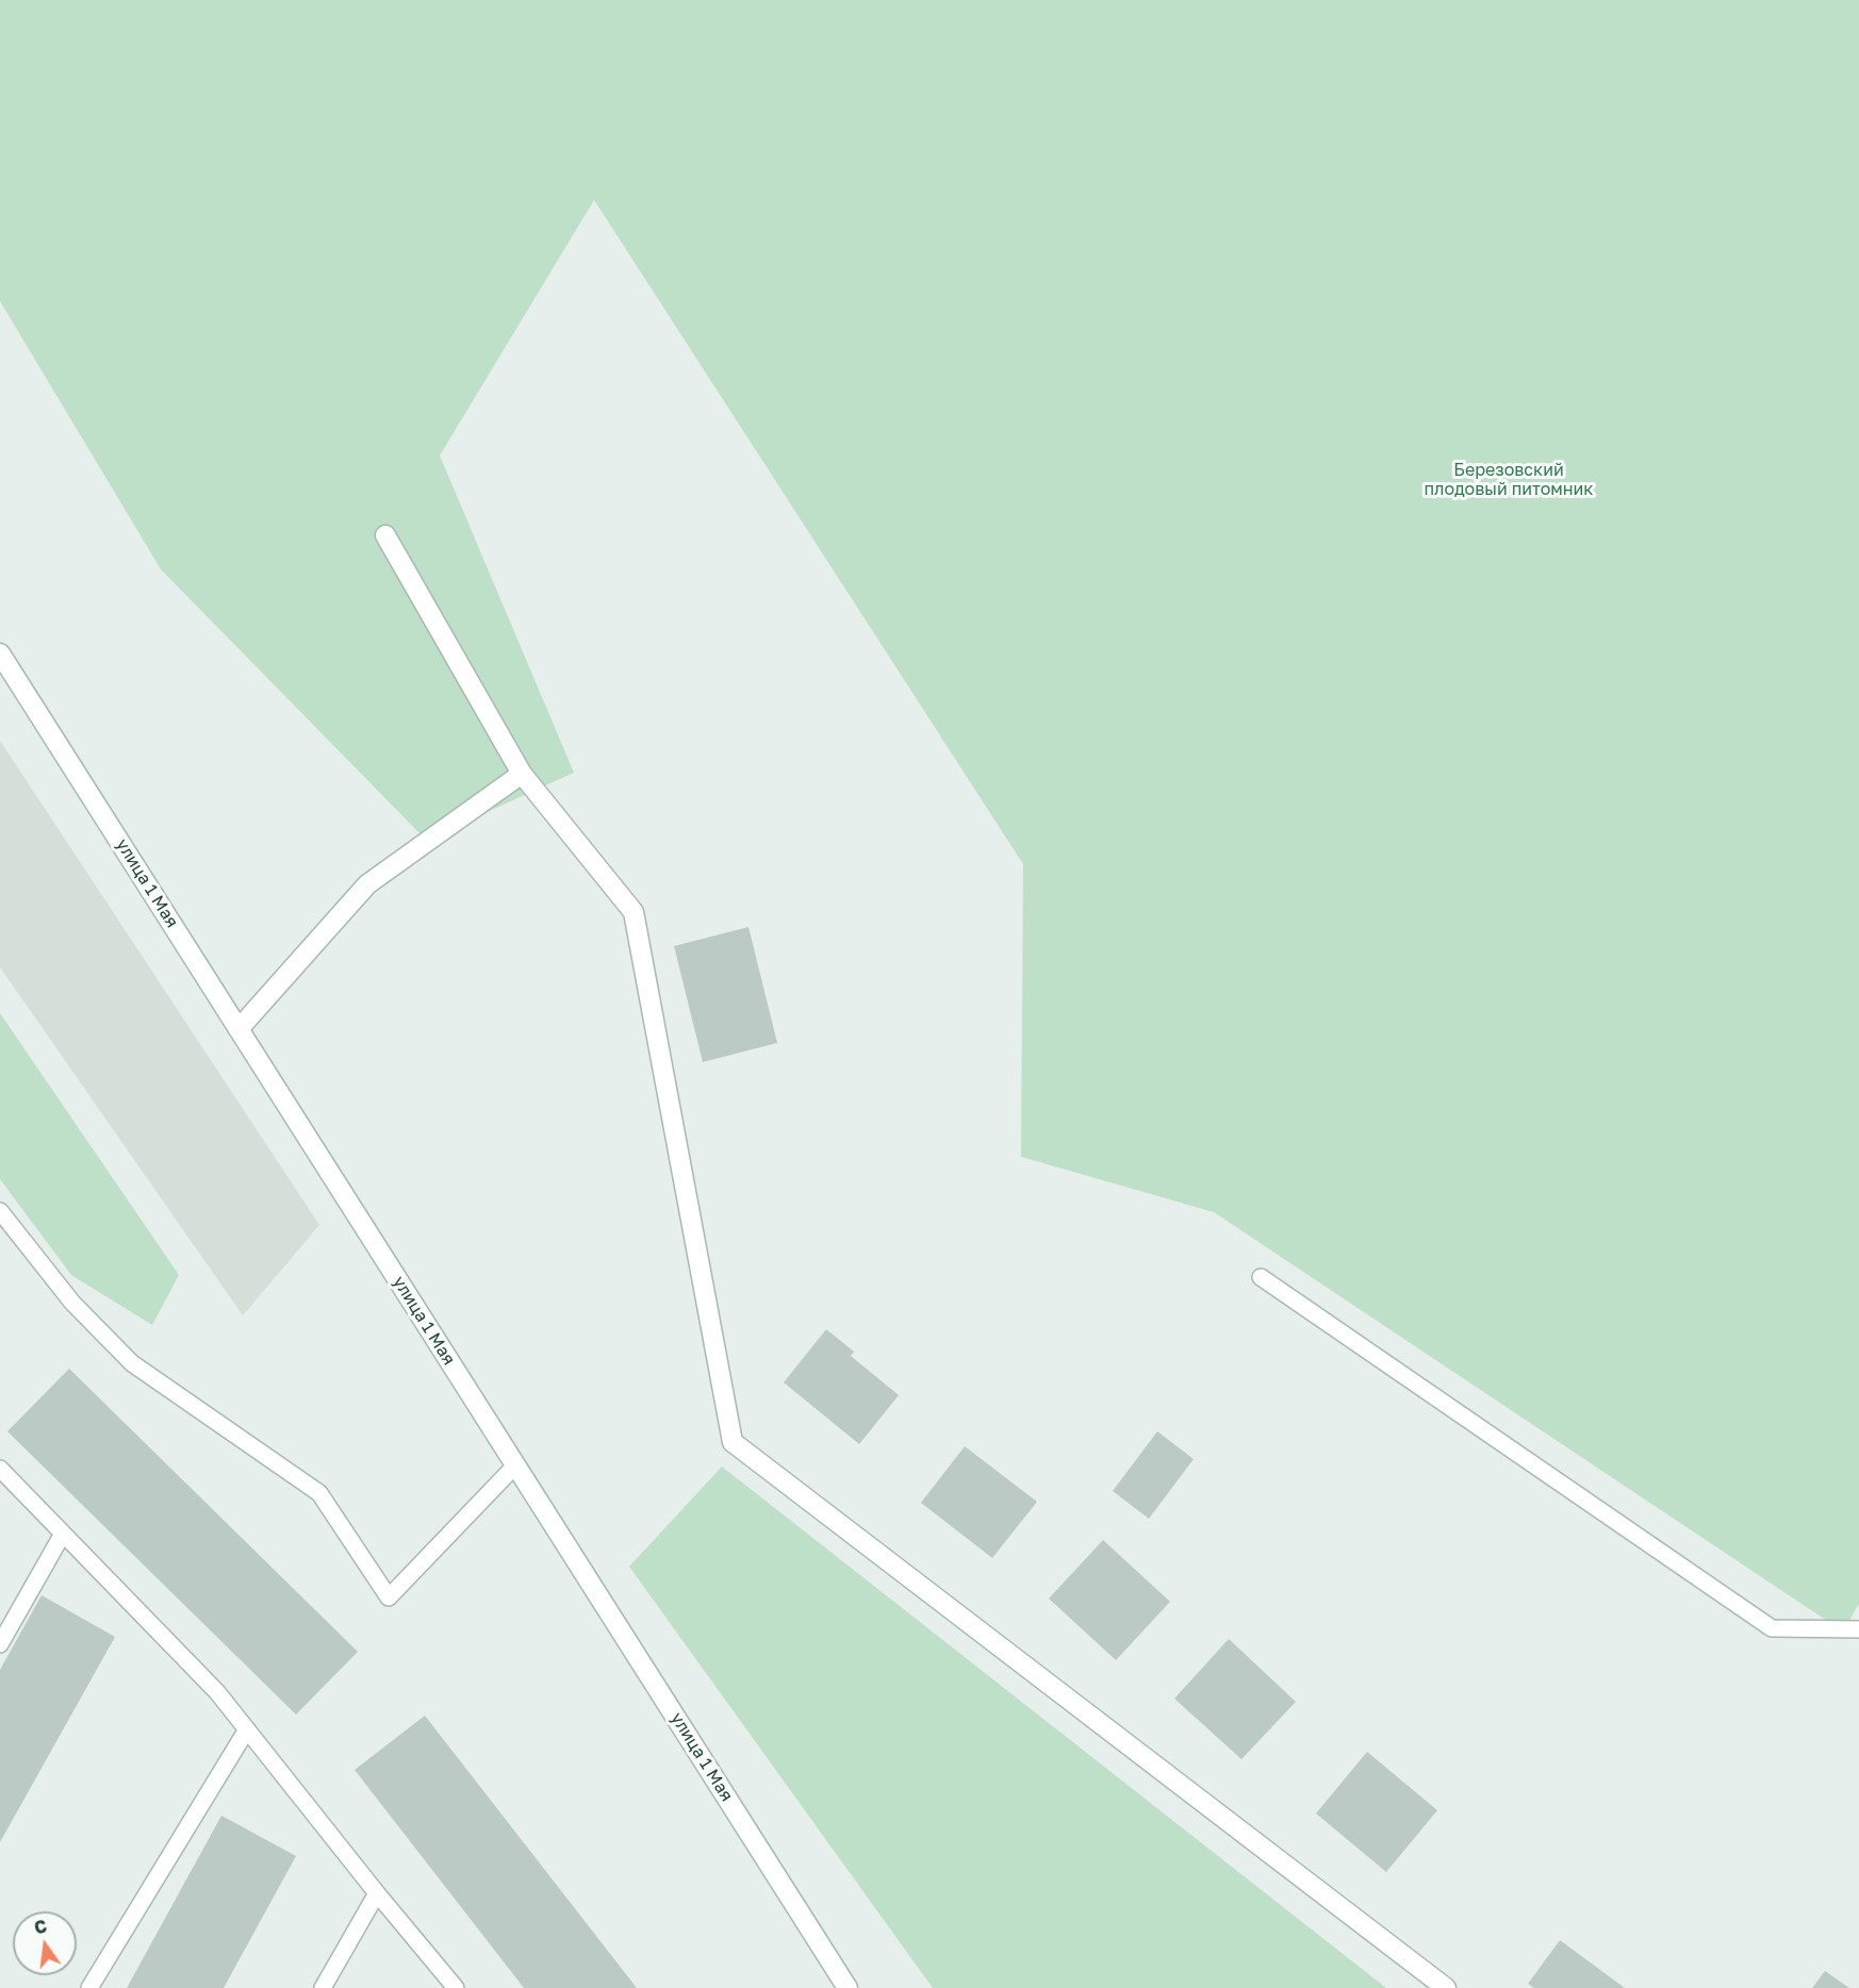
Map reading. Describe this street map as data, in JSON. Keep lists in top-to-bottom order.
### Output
{
  "streets": {
    "street": ["улица 1 Мая"]
  },
  "parks": ["Березовский плодовый питомник"],
  "north": "top"
}
